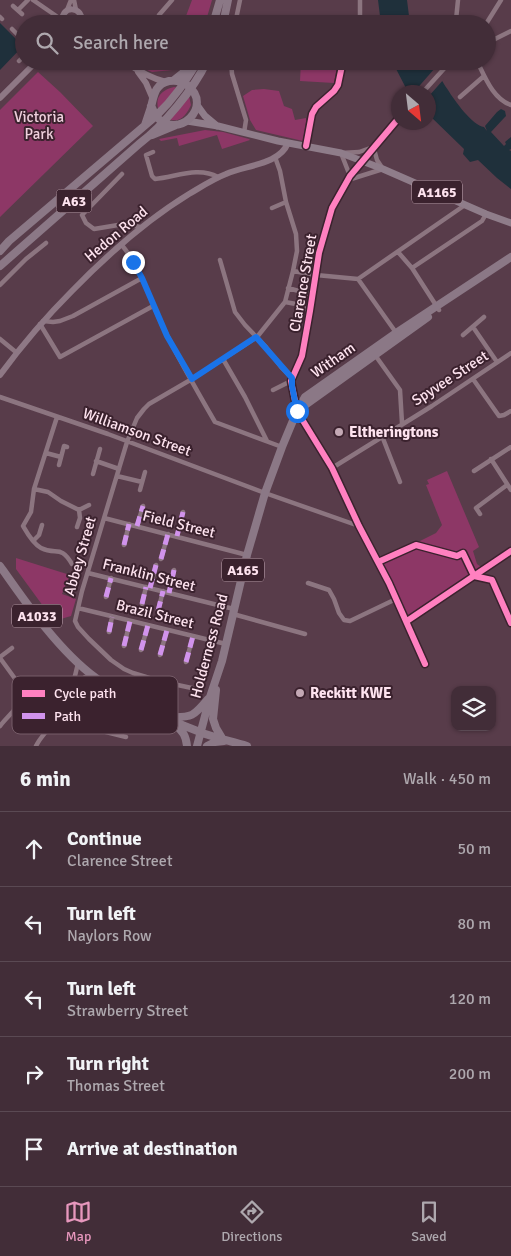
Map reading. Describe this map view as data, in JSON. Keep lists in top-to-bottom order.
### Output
{
  "streets": {
    "highway": [
      "A63",
      "Witham",
      "A165",
      "A1033",
      "Holderness Road"
    ],
    "main road": ["A1165"],
    "street": [
      "Hedon Road",
      "Clarence Street",
      "Spyvee Street",
      "Williamson Street",
      "Field Street",
      "Abbey Street",
      "Franklin Street",
      "Brazil Street"
    ]
  },
  "crossings": [
    ["A1165", "Hedon Road"],
    ["A1165", "Clarence Street"],
    ["Witham", "Holderness Road"],
    ["Williamson Street", "Abbey Street"],
    ["Williamson Street", "Holderness Road"],
    ["Field Street", "Abbey Street"],
    ["Field Street", "Holderness Road"],
    ["Abbey Street", "Franklin Street"],
    ["Abbey Street", "Brazil Street"],
    ["Franklin Street", "Holderness Road"],
    ["Brazil Street", "Holderness Road"],
    ["A1033", "Holderness Road"]
  ],
  "parks": ["Victoria Park"],
  "places": ["Eltheringtons", "Reckitt KWE"],
  "legend": ["Cycle path", "Path"],
  "north": "bottom right",
  "page": {
    "search": "Search here",
    "heading": ["6 min", "Walk · 450 m"],
    "list": [
      ["Continue", "Clarence Street", "50 m"],
      ["Turn left", "Naylors Row", "80 m"],
      ["Turn left", "Strawberry Street", "120 m"],
      ["Turn right", "Thomas Street", "200 m"],
      "Arrive at destination"
    ],
    "nav": ["Map", "Directions", "Saved"]
  }
}
